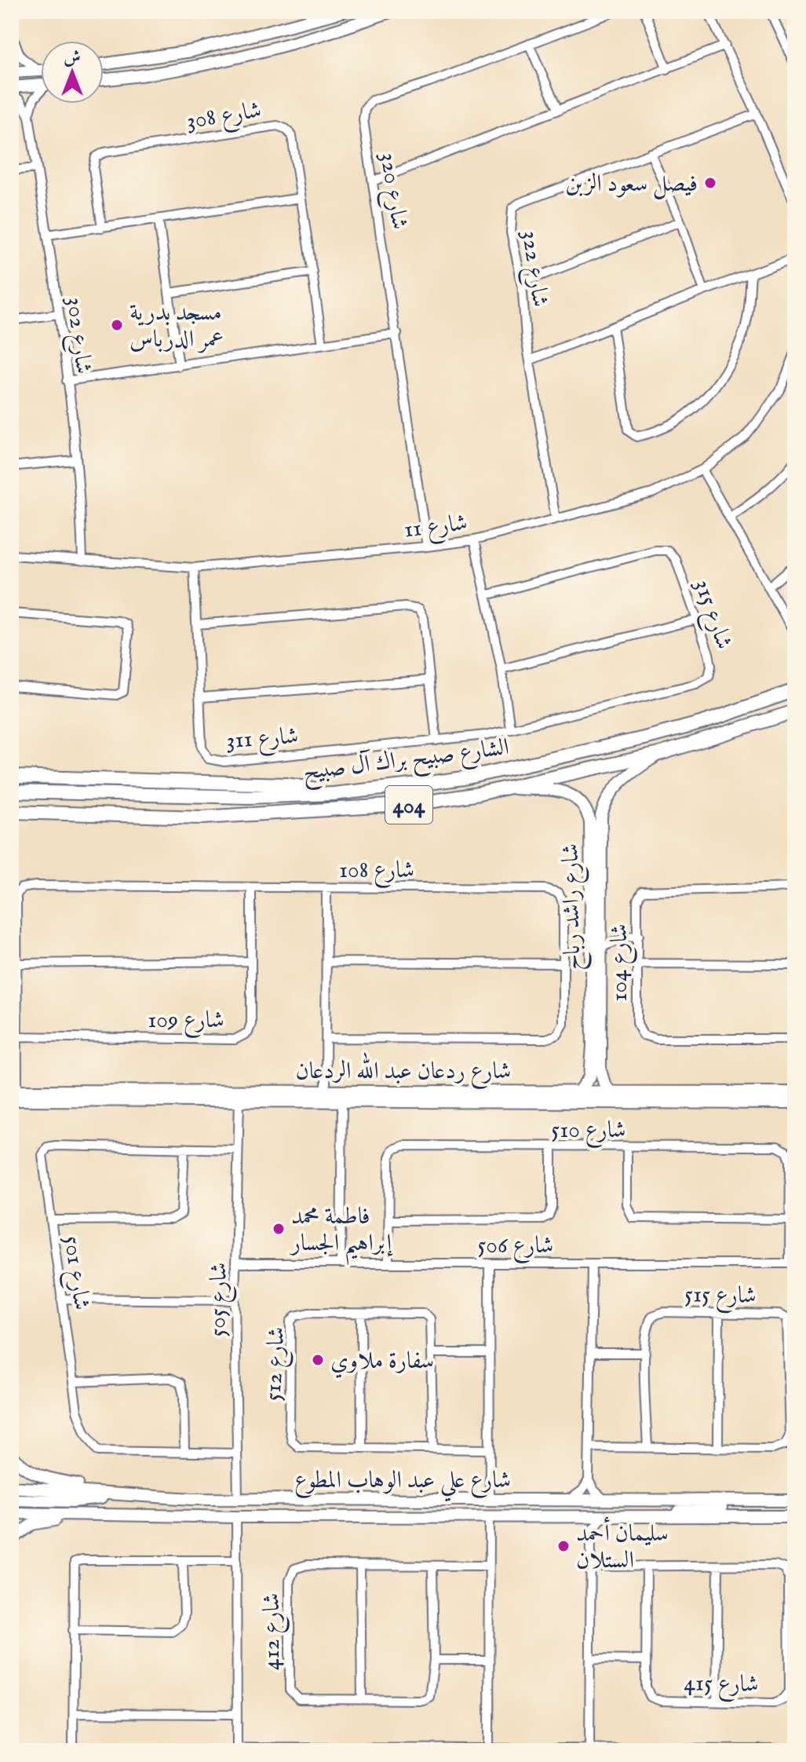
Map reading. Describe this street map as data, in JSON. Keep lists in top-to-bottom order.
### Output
{
  "streets": {
    "main road": ["الشارع صبيح براك آل صبيح", "404"],
    "street": [
      "شارع 308",
      "شارع 320",
      "شارع 322",
      "شارع 302",
      "شارع 11",
      "شارع 315",
      "شارع 311",
      "شارع 108",
      "شارع راشد رباح",
      "شارع 104",
      "شارع 109",
      "شارع ردعان عبد الله الردعان",
      "شارع 510",
      "شارع 506",
      "شارع 501",
      "شارع 515",
      "شارع 505",
      "شارع 512",
      "شارع علي عبد الوهاب المطوع",
      "شارع 412",
      "شارع 415"
    ]
  },
  "crossings": [
    ["شارع 320", "شارع 11"],
    ["شارع 322", "شارع 11"],
    ["شارع 302", "شارع 11"],
    ["شارع 11", "شارع 311"],
    ["شارع 315", "شارع 311"],
    ["الشارع صبيح براك آل صبيح", "شارع راشد رباح"],
    ["شارع 108", "شارع 109"],
    ["شارع 108", "شارع ردعان عبد الله الردعان"],
    ["شارع راشد رباح", "شارع ردعان عبد الله الردعان"],
    ["شارع ردعان عبد الله الردعان", "شارع 505"],
    ["شارع 510", "شارع 506"],
    ["شارع 506", "شارع 505"],
    ["شارع 501", "شارع 505"],
    ["شارع 505", "شارع علي عبد الوهاب المطوع"]
  ],
  "places": [
    "فيصل سعود الزبن",
    "مسجد بدرية عمر الدرباس",
    "فاطمة محمد إبراهيم الجسار",
    "سفارة ملاوي",
    "سليمان أحمد الستلان"
  ],
  "north": "top"
}
